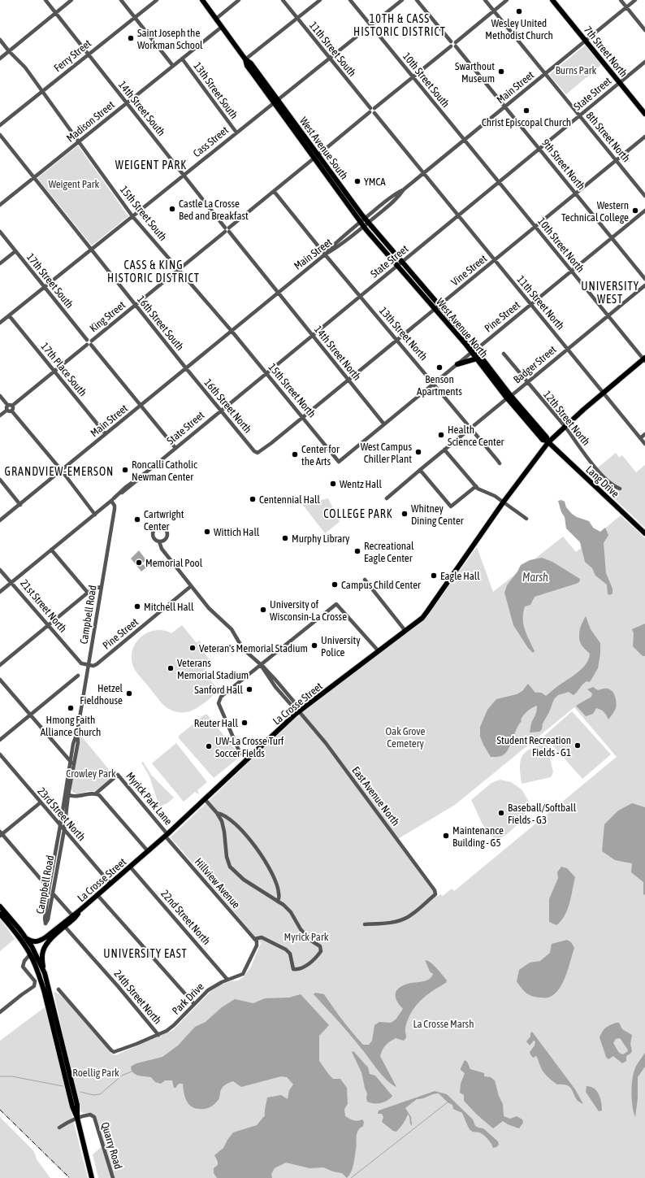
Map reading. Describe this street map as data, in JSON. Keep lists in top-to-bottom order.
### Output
{
  "streets": {
    "main road": [
      "7th Street North",
      "West Avenue South",
      "West Avenue North",
      "Lang Drive",
      "La Crosse Street"
    ],
    "street": [
      "11th Street South",
      "Ferry Street",
      "10th Street South",
      "Main Street",
      "13th Street South",
      "State Street",
      "14th Street South",
      "Madison Street",
      "8th Street North",
      "Cass Street",
      "9th Street North",
      "15th Street South",
      "10th Street North",
      "Vine Street",
      "17th Street South",
      "11th Street North",
      "King Street",
      "Pine Street",
      "16th Street South",
      "13th Street North",
      "14th Street North",
      "Badger Street",
      "17th Place South",
      "15th Street North",
      "16th Street North",
      "12th Street North",
      "21st Street North",
      "Campbell Road",
      "East Avenue North",
      "Myrick Park Lane",
      "23rd Street North",
      "Hillview Avenue",
      "22nd Street North",
      "24th Street North",
      "Park Drive",
      "Quarry Road"
    ]
  },
  "crossings": [
    ["11th Street South", "Main Street"],
    ["11th Street South", "Cass Street"],
    ["11th Street South", "11th Street North"],
    ["11th Street South", "King Street"],
    ["7th Street North", "Main Street"],
    ["7th Street North", "State Street"],
    ["Ferry Street", "14th Street South"],
    ["Ferry Street", "15th Street South"],
    ["10th Street South", "Main Street"],
    ["10th Street South", "Cass Street"],
    ["10th Street South", "10th Street North"],
    ["10th Street South", "King Street"],
    ["Main Street", "14th Street South"],
    ["Main Street", "8th Street North"],
    ["Main Street", "West Avenue South"],
    ["Main Street", "9th Street North"],
    ["Main Street", "15th Street South"],
    ["Main Street", "10th Street North"],
    ["Main Street", "11th Street North"],
    ["Main Street", "16th Street South"],
    ["Main Street", "West Avenue North"],
    ["Main Street", "13th Street North"],
    ["Main Street", "14th Street North"],
    ["Main Street", "17th Place South"],
    ["Main Street", "15th Street North"],
    ["Main Street", "16th Street North"],
    ["13th Street South", "Madison Street"],
    ["13th Street South", "Cass Street"],
    ["State Street", "8th Street North"],
    ["State Street", "9th Street North"],
    ["State Street", "10th Street North"],
    ["State Street", "11th Street North"],
    ["State Street", "West Avenue North"],
    ["State Street", "13th Street North"],
    ["State Street", "14th Street North"],
    ["State Street", "15th Street North"],
    ["State Street", "16th Street North"],
    ["State Street", "21st Street North"],
    ["State Street", "Campbell Road"],
    ["14th Street South", "Madison Street"],
    ["14th Street South", "Cass Street"],
    ["14th Street South", "King Street"],
    ["14th Street South", "14th Street North"],
    ["Madison Street", "West Avenue South"],
    ["Madison Street", "15th Street South"],
    ["Madison Street", "16th Street South"],
    ["8th Street North", "Vine Street"],
    ["8th Street North", "King Street"],
    ["Cass Street", "West Avenue South"],
    ["Cass Street", "15th Street South"],
    ["Cass Street", "17th Street South"],
    ["Cass Street", "16th Street South"],
    ["Cass Street", "17th Place South"],
    ["West Avenue South", "King Street"],
    ["West Avenue South", "West Avenue North"],
    ["9th Street North", "Vine Street"],
    ["9th Street North", "King Street"],
    ["9th Street North", "Pine Street"],
    ["15th Street South", "King Street"],
    ["15th Street South", "15th Street North"],
    ["10th Street North", "Vine Street"],
    ["10th Street North", "Pine Street"],
    ["10th Street North", "Badger Street"],
    ["Vine Street", "11th Street North"],
    ["Vine Street", "West Avenue North"],
    ["Vine Street", "13th Street North"],
    ["Vine Street", "14th Street North"],
    ["Vine Street", "15th Street North"],
    ["Vine Street", "16th Street North"],
    ["17th Street South", "King Street"],
    ["11th Street North", "Pine Street"],
    ["11th Street North", "Badger Street"],
    ["11th Street North", "La Crosse Street"],
    ["King Street", "16th Street South"],
    ["King Street", "17th Place South"],
    ["Pine Street", "West Avenue North"],
    ["Pine Street", "13th Street North"],
    ["Pine Street", "14th Street North"],
    ["Pine Street", "15th Street North"],
    ["Pine Street", "21st Street North"],
    ["Pine Street", "Campbell Road"],
    ["Pine Street", "East Avenue North"],
    ["16th Street South", "16th Street North"],
    ["West Avenue North", "Badger Street"],
    ["West Avenue North", "Lang Drive"],
    ["West Avenue North", "La Crosse Street"],
    ["13th Street North", "Badger Street"],
    ["Badger Street", "12th Street North"],
    ["12th Street North", "La Crosse Street"],
    ["Lang Drive", "La Crosse Street"],
    ["21st Street North", "Campbell Road"],
    ["Campbell Road", "23rd Street North"],
    ["La Crosse Street", "East Avenue North"],
    ["La Crosse Street", "Myrick Park Lane"],
    ["La Crosse Street", "23rd Street North"],
    ["La Crosse Street", "Hillview Avenue"],
    ["La Crosse Street", "22nd Street North"],
    ["Myrick Park Lane", "Hillview Avenue"],
    ["Hillview Avenue", "Park Drive"],
    ["22nd Street North", "Park Drive"],
    ["24th Street North", "Park Drive"]
  ],
  "districts": [
    "10TH & CASS HISTORIC DISTRICT",
    "WEIGENT PARK",
    "CASS & KING HISTORIC DISTRICT",
    "UNIVERSITY WEST",
    "GRANDVIEW-EMERSON",
    "COLLEGE PARK",
    "UNIVERSITY EAST"
  ],
  "water": ["Marsh"],
  "parks": [
    "Burns Park",
    "Weigent Park",
    "Oak Grove Cemetery",
    "Crowley Park",
    "Myrick Park",
    "La Crosse Marsh",
    "Roellig Park"
  ],
  "places": [
    "Wesley United Methodist Church",
    "Saint Joseph the Workman School",
    "Swarthout Museum",
    "Christ Episcopal Church",
    "YMCA",
    "Castle La Crosse Bed and Breakfast",
    "Western Technical College",
    "Benson Apartments",
    "Health Science Center",
    "West Campus Chiller Plant",
    "Center for the Arts",
    "Roncalli Catholic Newman Center",
    "Wentz Hall",
    "Centennial Hall",
    "Whitney Dining Center",
    "Cartwright Center",
    "Wittich Hall",
    "Murphy Library",
    "Recreational Eagle Center",
    "Memorial Pool",
    "Eagle Hall",
    "Campus Child Center",
    "Mitchell Hall",
    "University of Wisconsin-La Crosse",
    "University Police",
    "Veteran's Memorial Stadium",
    "Veterans Memorial Stadium",
    "Sanford Hall",
    "Hetzel Fieldhouse",
    "Hmong Faith Alliance Church",
    "Reuter Hall",
    "Student Recreation Fields - G1",
    "UW-La Crosse Turf Soccer Fields",
    "Baseball/Softball Fields - G3",
    "Maintenance Building - G5"
  ]
}
